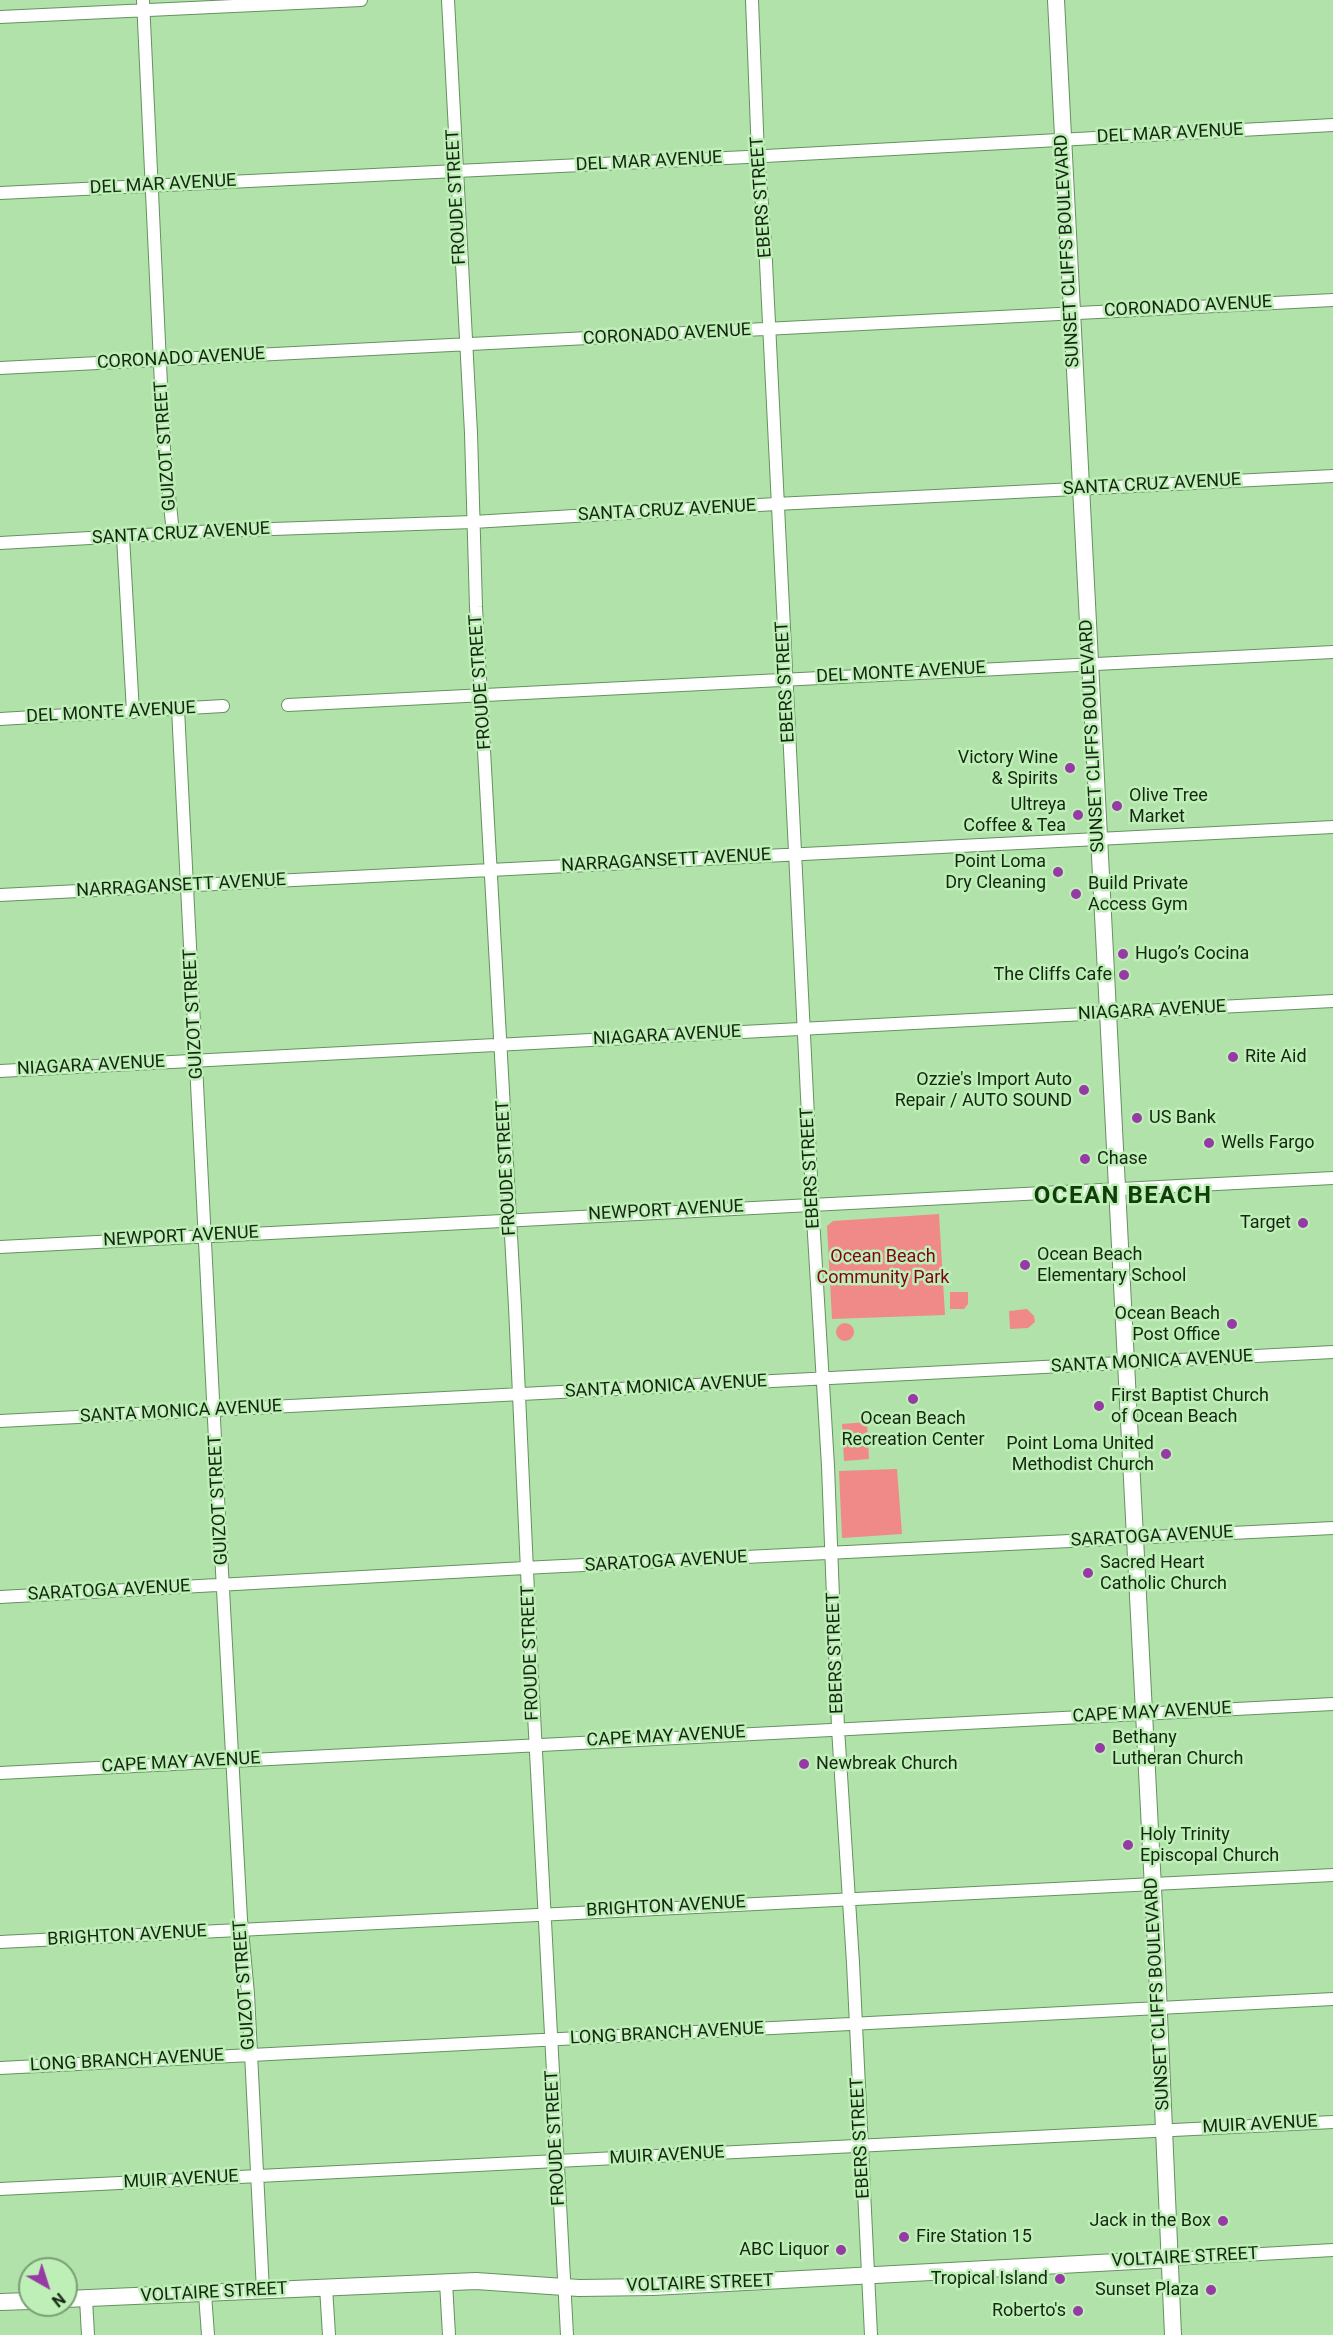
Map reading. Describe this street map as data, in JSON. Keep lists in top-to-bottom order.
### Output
{
  "streets": {
    "main road": ["SUNSET CLIFFS BOULEVARD", "VOLTAIRE STREET"],
    "street": [
      "DEL MAR AVENUE",
      "FROUDE STREET",
      "EBERS STREET",
      "CORONADO AVENUE",
      "GUIZOT STREET",
      "SANTA CRUZ AVENUE",
      "DEL MONTE AVENUE",
      "NARRAGANSETT AVENUE",
      "NIAGARA AVENUE",
      "NEWPORT AVENUE",
      "SANTA MONICA AVENUE",
      "SARATOGA AVENUE",
      "CAPE MAY AVENUE",
      "BRIGHTON AVENUE",
      "LONG BRANCH AVENUE",
      "MUIR AVENUE"
    ]
  },
  "crossings": [
    ["DEL MAR AVENUE", "FROUDE STREET"],
    ["DEL MAR AVENUE", "EBERS STREET"],
    ["DEL MAR AVENUE", "SUNSET CLIFFS BOULEVARD"],
    ["DEL MAR AVENUE", "GUIZOT STREET"],
    ["FROUDE STREET", "CORONADO AVENUE"],
    ["FROUDE STREET", "SANTA CRUZ AVENUE"],
    ["FROUDE STREET", "DEL MONTE AVENUE"],
    ["FROUDE STREET", "NARRAGANSETT AVENUE"],
    ["FROUDE STREET", "NIAGARA AVENUE"],
    ["FROUDE STREET", "NEWPORT AVENUE"],
    ["FROUDE STREET", "SANTA MONICA AVENUE"],
    ["FROUDE STREET", "SARATOGA AVENUE"],
    ["FROUDE STREET", "CAPE MAY AVENUE"],
    ["FROUDE STREET", "BRIGHTON AVENUE"],
    ["FROUDE STREET", "LONG BRANCH AVENUE"],
    ["FROUDE STREET", "MUIR AVENUE"],
    ["FROUDE STREET", "VOLTAIRE STREET"],
    ["EBERS STREET", "CORONADO AVENUE"],
    ["EBERS STREET", "SANTA CRUZ AVENUE"],
    ["EBERS STREET", "DEL MONTE AVENUE"],
    ["EBERS STREET", "NARRAGANSETT AVENUE"],
    ["EBERS STREET", "NIAGARA AVENUE"],
    ["EBERS STREET", "NEWPORT AVENUE"],
    ["EBERS STREET", "SANTA MONICA AVENUE"],
    ["EBERS STREET", "SARATOGA AVENUE"],
    ["EBERS STREET", "CAPE MAY AVENUE"],
    ["EBERS STREET", "BRIGHTON AVENUE"],
    ["EBERS STREET", "LONG BRANCH AVENUE"],
    ["EBERS STREET", "MUIR AVENUE"],
    ["EBERS STREET", "VOLTAIRE STREET"],
    ["SUNSET CLIFFS BOULEVARD", "CORONADO AVENUE"],
    ["SUNSET CLIFFS BOULEVARD", "SANTA CRUZ AVENUE"],
    ["SUNSET CLIFFS BOULEVARD", "DEL MONTE AVENUE"],
    ["SUNSET CLIFFS BOULEVARD", "NARRAGANSETT AVENUE"],
    ["SUNSET CLIFFS BOULEVARD", "NIAGARA AVENUE"],
    ["SUNSET CLIFFS BOULEVARD", "NEWPORT AVENUE"],
    ["SUNSET CLIFFS BOULEVARD", "SANTA MONICA AVENUE"],
    ["SUNSET CLIFFS BOULEVARD", "SARATOGA AVENUE"],
    ["SUNSET CLIFFS BOULEVARD", "CAPE MAY AVENUE"],
    ["SUNSET CLIFFS BOULEVARD", "BRIGHTON AVENUE"],
    ["SUNSET CLIFFS BOULEVARD", "LONG BRANCH AVENUE"],
    ["SUNSET CLIFFS BOULEVARD", "MUIR AVENUE"],
    ["SUNSET CLIFFS BOULEVARD", "VOLTAIRE STREET"],
    ["CORONADO AVENUE", "GUIZOT STREET"],
    ["GUIZOT STREET", "SANTA CRUZ AVENUE"],
    ["GUIZOT STREET", "DEL MONTE AVENUE"],
    ["GUIZOT STREET", "NARRAGANSETT AVENUE"],
    ["GUIZOT STREET", "NIAGARA AVENUE"],
    ["GUIZOT STREET", "NEWPORT AVENUE"],
    ["GUIZOT STREET", "SANTA MONICA AVENUE"],
    ["GUIZOT STREET", "SARATOGA AVENUE"],
    ["GUIZOT STREET", "CAPE MAY AVENUE"],
    ["GUIZOT STREET", "BRIGHTON AVENUE"],
    ["GUIZOT STREET", "LONG BRANCH AVENUE"],
    ["GUIZOT STREET", "MUIR AVENUE"],
    ["GUIZOT STREET", "VOLTAIRE STREET"]
  ],
  "districts": ["OCEAN BEACH"],
  "parks": ["Ocean Beach Community Park"],
  "places": [
    "Victory Wine & Spirits",
    "Olive Tree Market",
    "Ultreya Coffee & Tea",
    "Point Loma Dry Cleaning",
    "Build Private Access Gym",
    "Hugo’s Cocina",
    "The Cliffs Cafe",
    "Rite Aid",
    "Ozzie's Import Auto Repair / AUTO SOUND",
    "US Bank",
    "Wells Fargo",
    "Chase",
    "Target",
    "Ocean Beach Elementary School",
    "Ocean Beach Post Office",
    "Ocean Beach Recreation Center",
    "First Baptist Church of Ocean Beach",
    "Point Loma United Methodist Church",
    "Sacred Heart Catholic Church",
    "Bethany Lutheran Church",
    "Newbreak Church",
    "Holy Trinity Episcopal Church",
    "Jack in the Box",
    "Fire Station 15",
    "ABC Liquor",
    "Tropical Island",
    "Sunset Plaza",
    "Roberto's"
  ],
  "north": "bottom right"
}
